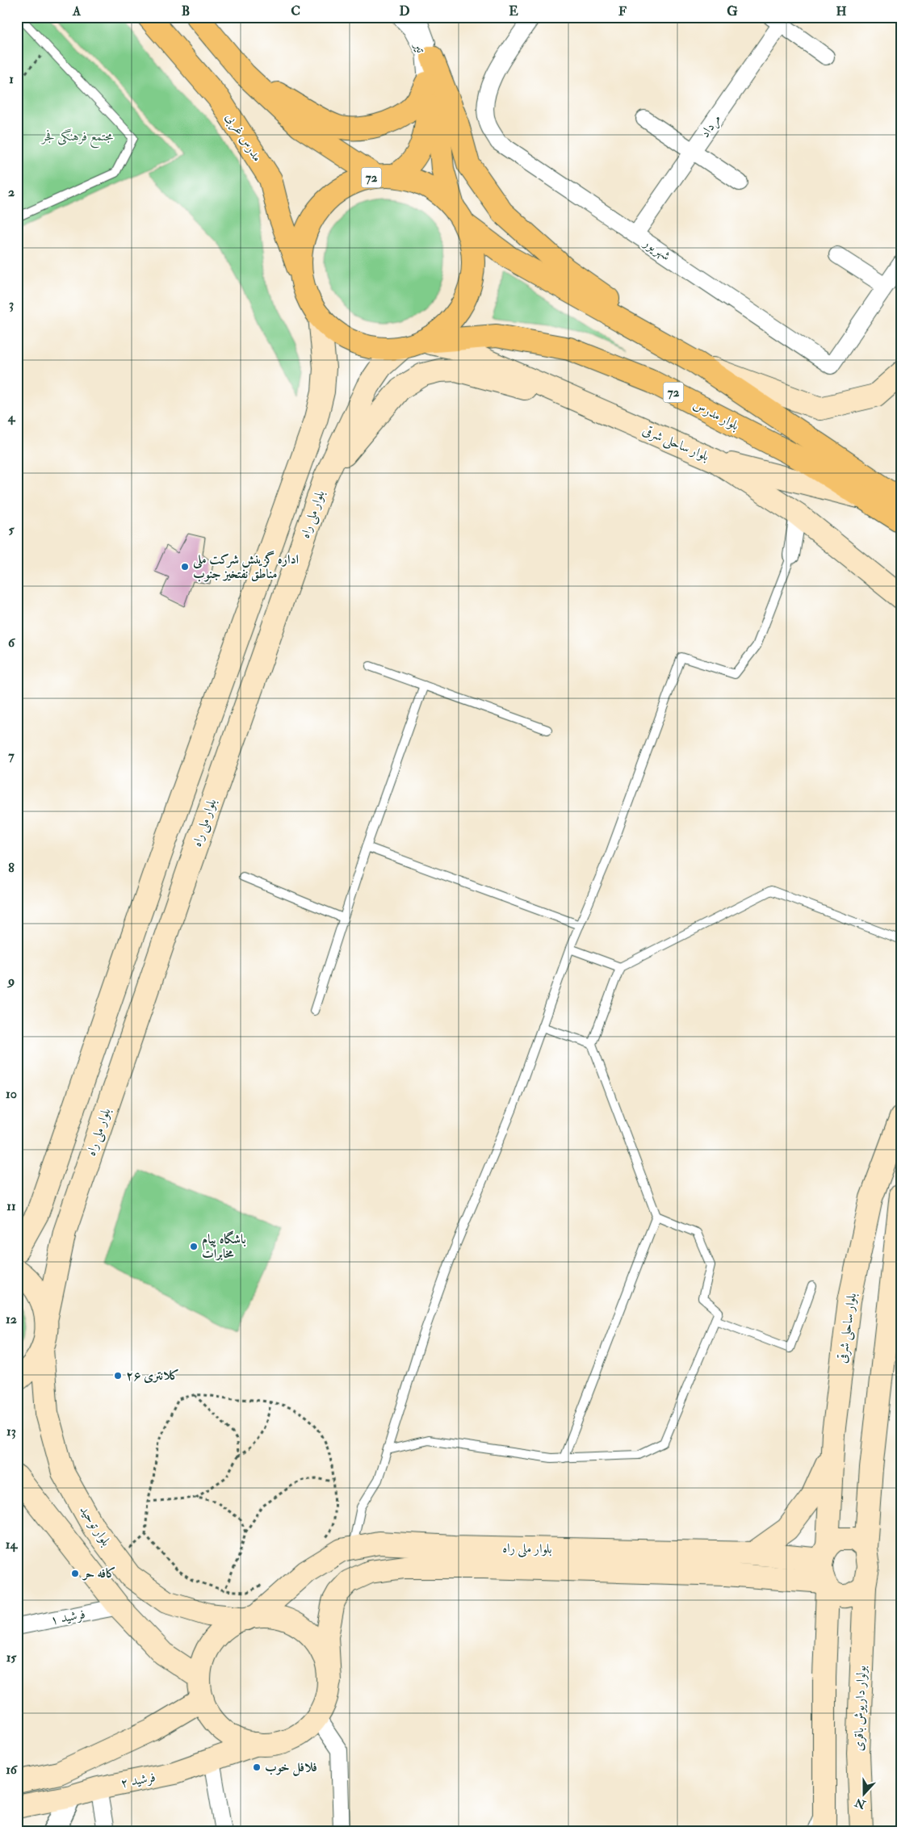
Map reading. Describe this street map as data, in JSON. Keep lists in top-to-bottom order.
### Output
{
  "streets": {
    "highway": ["مدرس غربی", "72", "بلوار مدرس"],
    "main road": [
      "بلوار ساحلی شرقی",
      "بلوار ملی راه",
      "بلوار توحید",
      "بولوار داریوش باقری",
      "فرشید ۲"
    ],
    "street": [
      "تیر",
      "مرداد",
      "شهریور",
      "فرشید ۱"
    ]
  },
  "crossings": [
    ["مرداد", "شهریور"],
    ["مدرس غربی", "72"],
    ["72", "بلوار مدرس"],
    ["72", "بلوار ساحلی شرقی"],
    ["72", "بلوار ملی راه"],
    ["بلوار مدرس", "بلوار ساحلی شرقی"],
    ["بلوار مدرس", "بلوار ملی راه"],
    ["بلوار ساحلی شرقی", "بلوار ملی راه"],
    ["بلوار ساحلی شرقی", "بولوار داریوش باقری"],
    ["بلوار ملی راه", "بلوار توحید"],
    ["بلوار ملی راه", "بولوار داریوش باقری"],
    ["بلوار ملی راه", "فرشید ۲"],
    ["بلوار توحید", "فرشید ۲"]
  ],
  "parks": ["مجتمع فرهنگی فجر"],
  "places": [
    "اداره گزینش شرکت ملی مناطق نفتخیز جنوب",
    "باشگاه پیام مخابرات",
    "کلانتری ۲۶",
    "کافه حر",
    "فلافل خوب"
  ],
  "north": "bottom",
  "grid": {
    "columns": [
      "A",
      "B",
      "C",
      "D",
      "E",
      "F",
      "G",
      "H"
    ],
    "rows": [
      "1",
      "2",
      "3",
      "4",
      "5",
      "6",
      "7",
      "8",
      "9",
      "10",
      "11",
      "12",
      "13",
      "14",
      "15",
      "16"
    ]
  }
}
